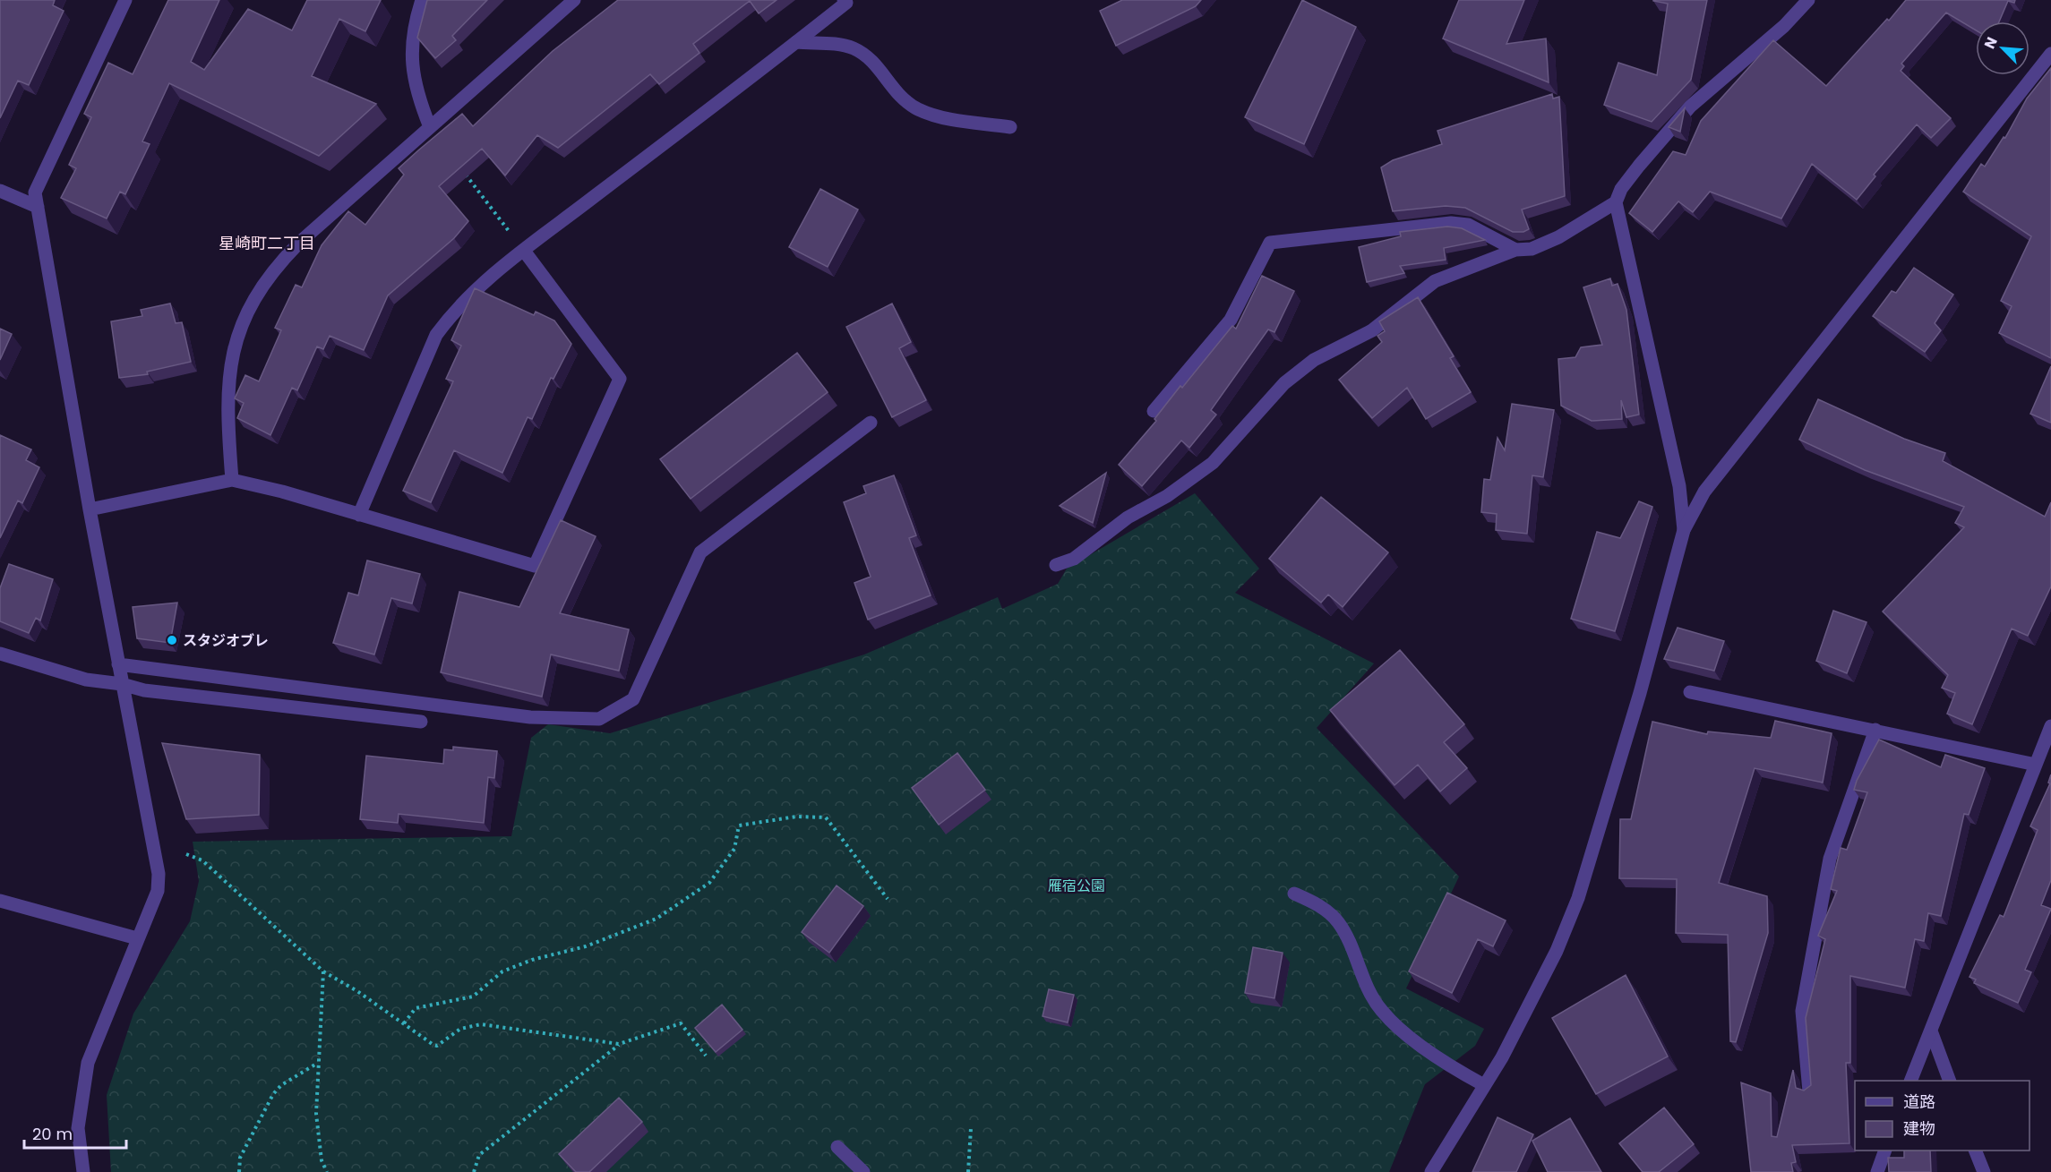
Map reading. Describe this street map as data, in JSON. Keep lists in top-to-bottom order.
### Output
{
  "districts": ["星崎町二丁目"],
  "parks": ["雁宿公園"],
  "places": ["スタジオブレ"],
  "legend": ["道路", "建物"],
  "scale_bar": "20 m",
  "north": "top left"
}
